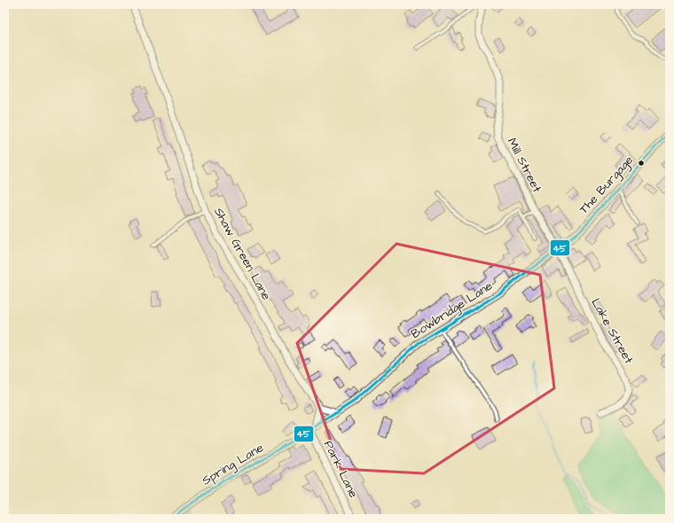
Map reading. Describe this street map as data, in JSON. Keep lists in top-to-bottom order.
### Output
{
  "streets": {
    "street": [
      "Mill Street",
      "The Burgage",
      "Shaw Green Lane",
      "Bowbridge Lane",
      "Lake Street",
      "Spring Lane",
      "Park Lane"
    ]
  },
  "crossings": [
    ["Mill Street", "The Burgage"],
    ["Mill Street", "Bowbridge Lane"],
    ["Mill Street", "Lake Street"],
    ["The Burgage", "Bowbridge Lane"],
    ["The Burgage", "Lake Street"],
    ["Bowbridge Lane", "Lake Street"],
    ["Bowbridge Lane", "Spring Lane"],
    ["Bowbridge Lane", "Park Lane"],
    ["Spring Lane", "Park Lane"]
  ],
  "lines": ["transit line 45"]
}
